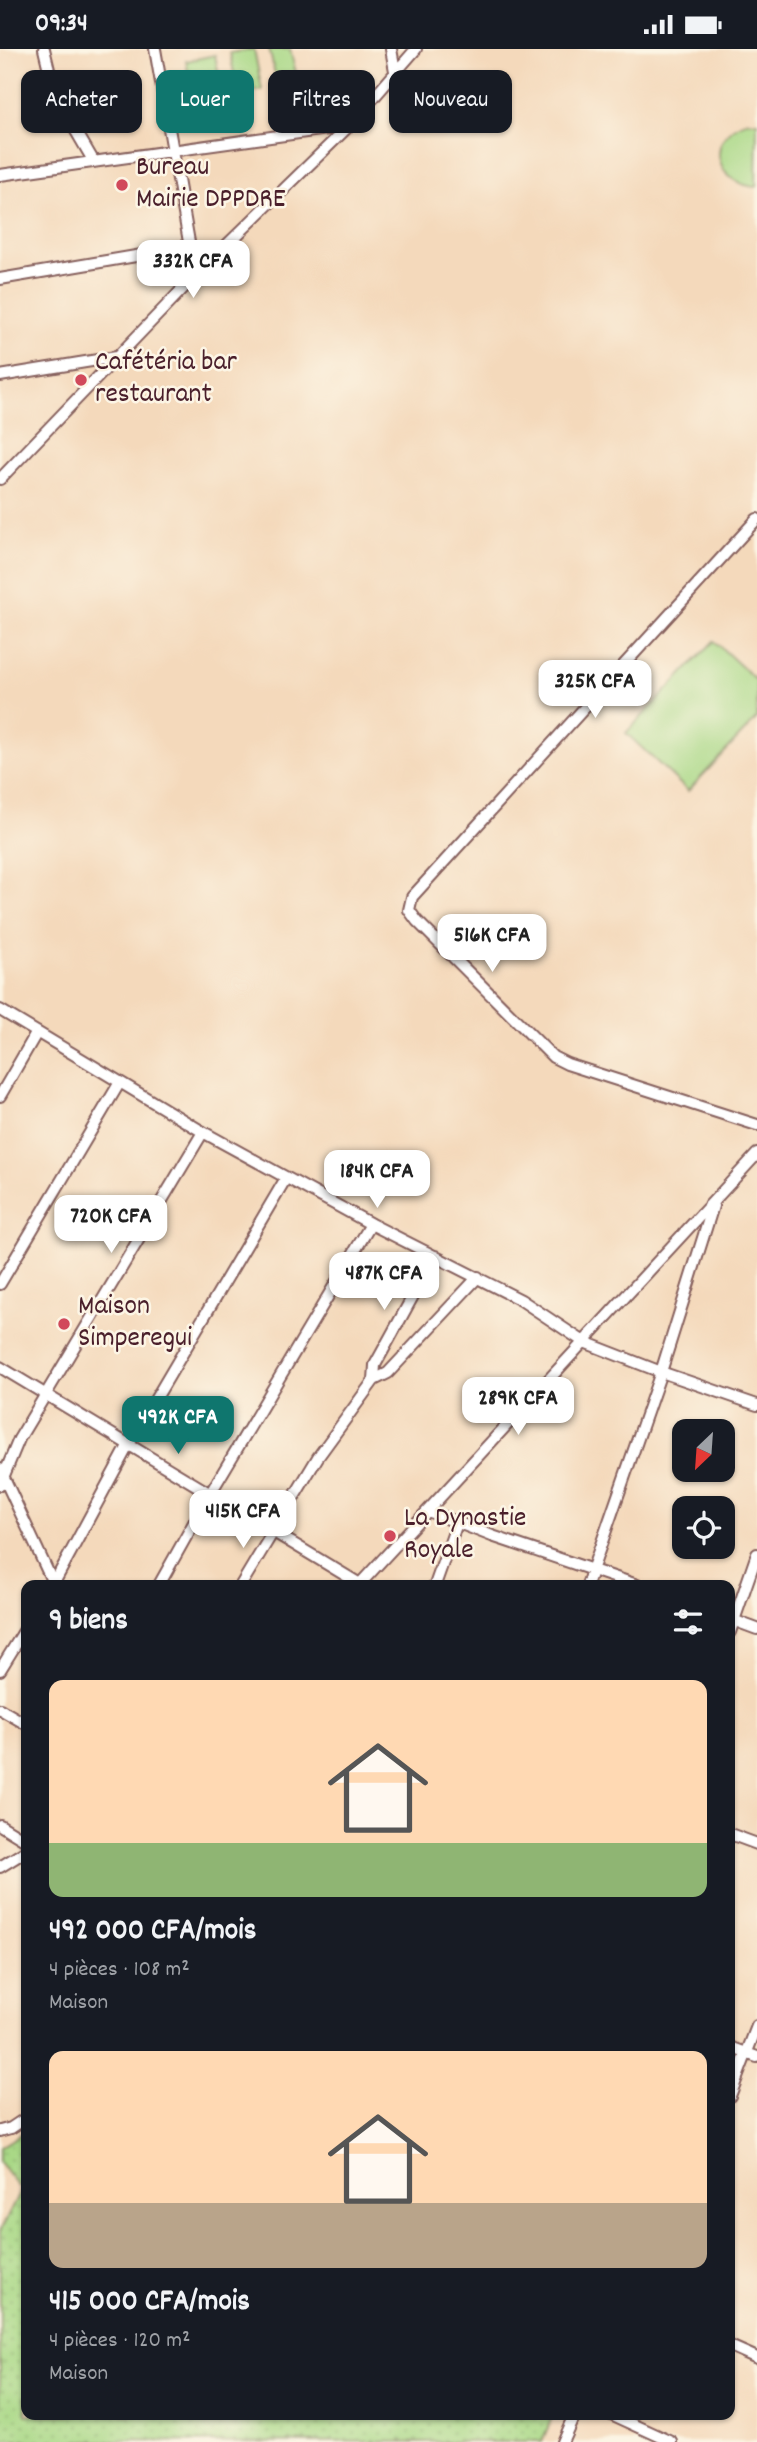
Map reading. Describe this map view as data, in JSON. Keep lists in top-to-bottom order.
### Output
{
  "places": [
    "Bureau Mairie DPPDRE",
    "Cafétéria bar restaurant",
    "Maison Simperegui",
    "La Dynastie Royale"
  ],
  "north": "bottom left",
  "page": {
    "status": "09:34",
    "chip": [
      "Acheter",
      "Louer",
      "Filtres",
      "Nouveau"
    ],
    "price": [
      "332K CFA",
      "325K CFA",
      "516K CFA",
      "184K CFA",
      "720K CFA",
      "487K CFA",
      "289K CFA",
      "492K CFA",
      "415K CFA"
    ],
    "heading": "9 biens",
    "list": [
      {
        "name": "492 000 CFA/mois",
        "note": "4 pièces · 108 m² · Maison"
      },
      {
        "name": "415 000 CFA/mois",
        "note": "4 pièces · 120 m² · Maison"
      }
    ]
  }
}
